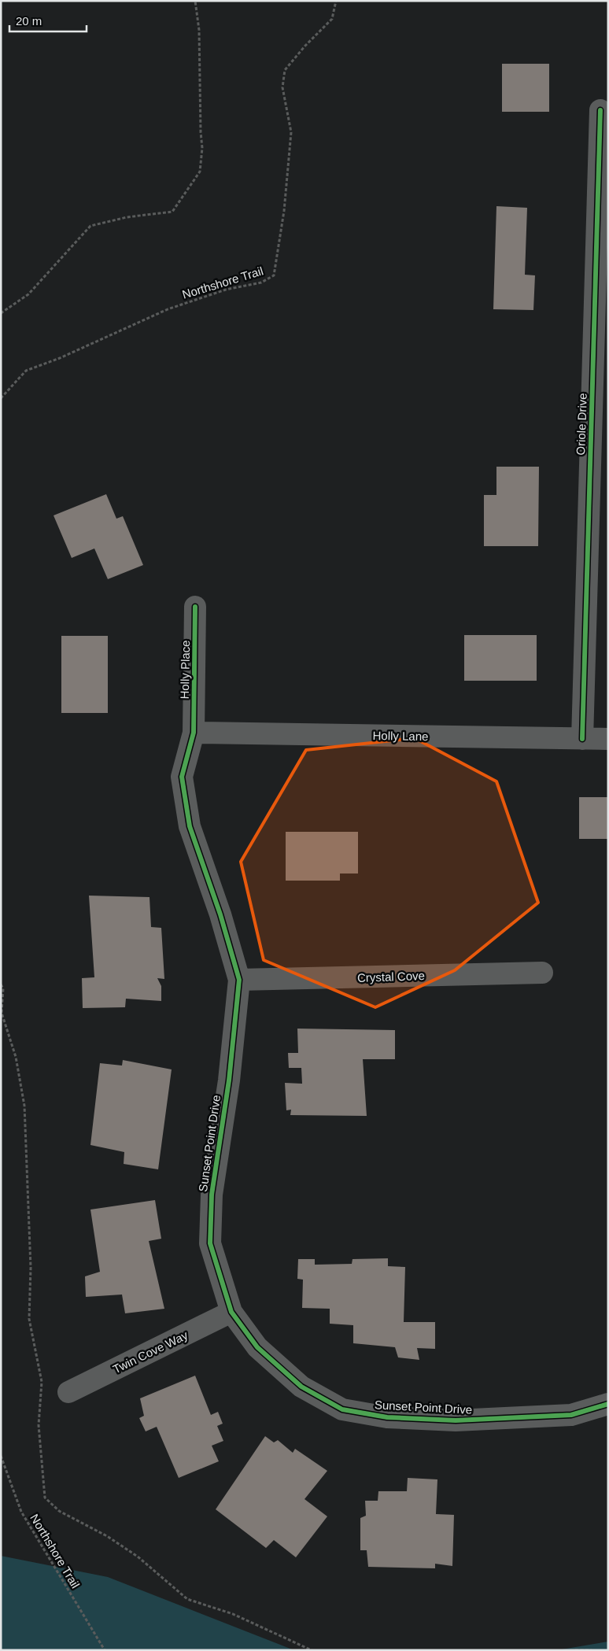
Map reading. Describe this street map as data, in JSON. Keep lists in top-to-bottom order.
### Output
{
  "streets": {
    "street": [
      "Oriole Drive",
      "Holly Place",
      "Holly Lane",
      "Crystal Cove",
      "Sunset Point Drive",
      "Twin Cove Way"
    ],
    "path": ["Northshore Trail"]
  },
  "crossings": [
    ["Oriole Drive", "Holly Lane"],
    ["Holly Place", "Holly Lane"],
    ["Holly Place", "Sunset Point Drive"],
    ["Holly Lane", "Sunset Point Drive"],
    ["Crystal Cove", "Sunset Point Drive"],
    ["Sunset Point Drive", "Twin Cove Way"]
  ],
  "scale_bar": "20 m"
}
